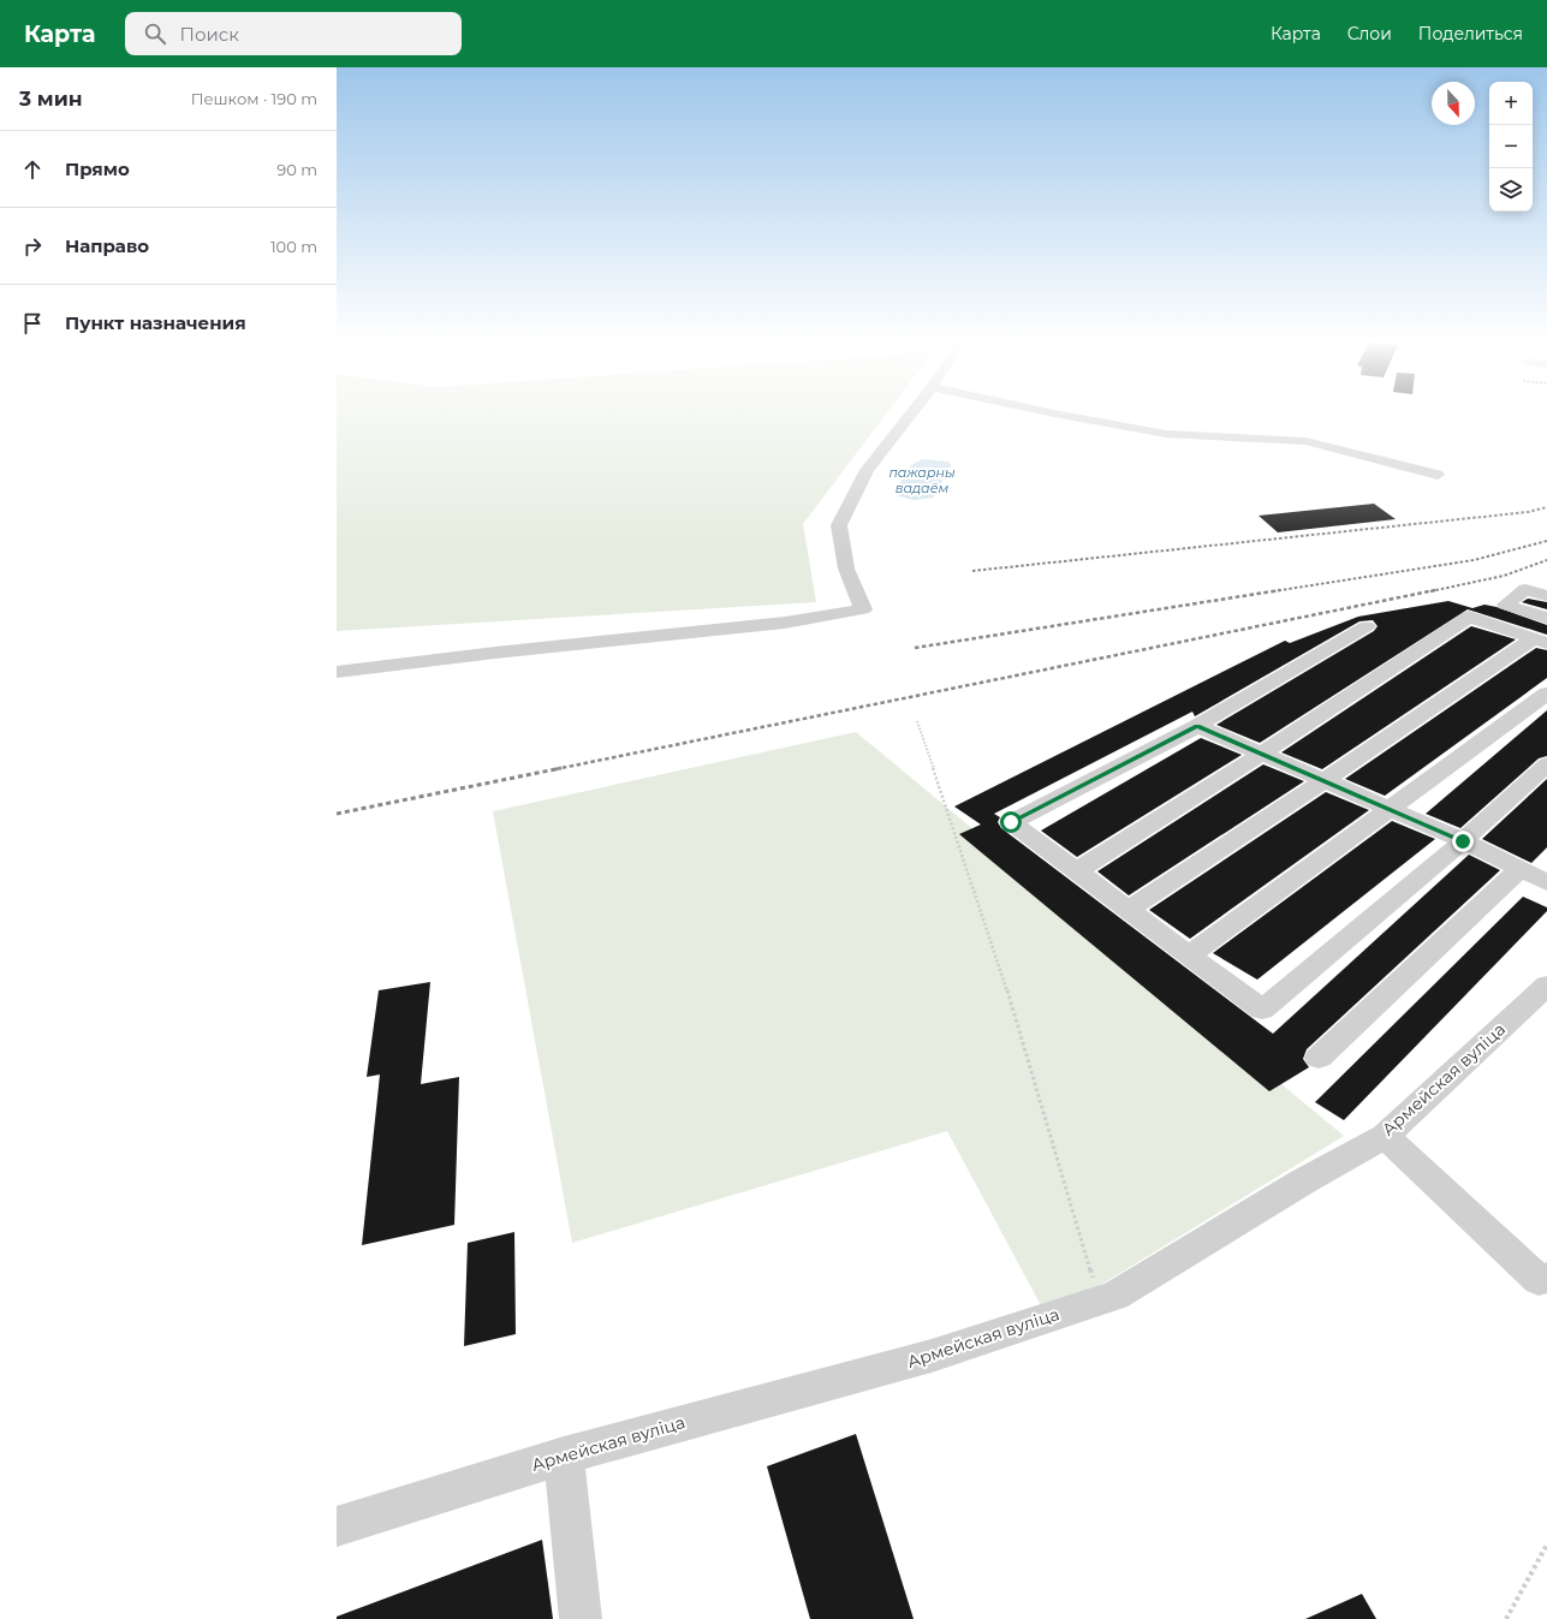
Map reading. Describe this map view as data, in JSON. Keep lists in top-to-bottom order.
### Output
{
  "streets": {
    "street": ["Армейская вуліца"]
  },
  "water": ["пажарны вадаём"],
  "north": "bottom",
  "page": {
    "header": "Карта",
    "search": "Поиск",
    "nav": ["Карта", "Слои", "Поделиться"],
    "heading": ["3 мин", "Пешком · 190 m"],
    "map_buttons": ["+", "−"],
    "list": [
      ["Прямо", "90 m"],
      ["Направо", "100 m"],
      "Пункт назначения"
    ]
  }
}
